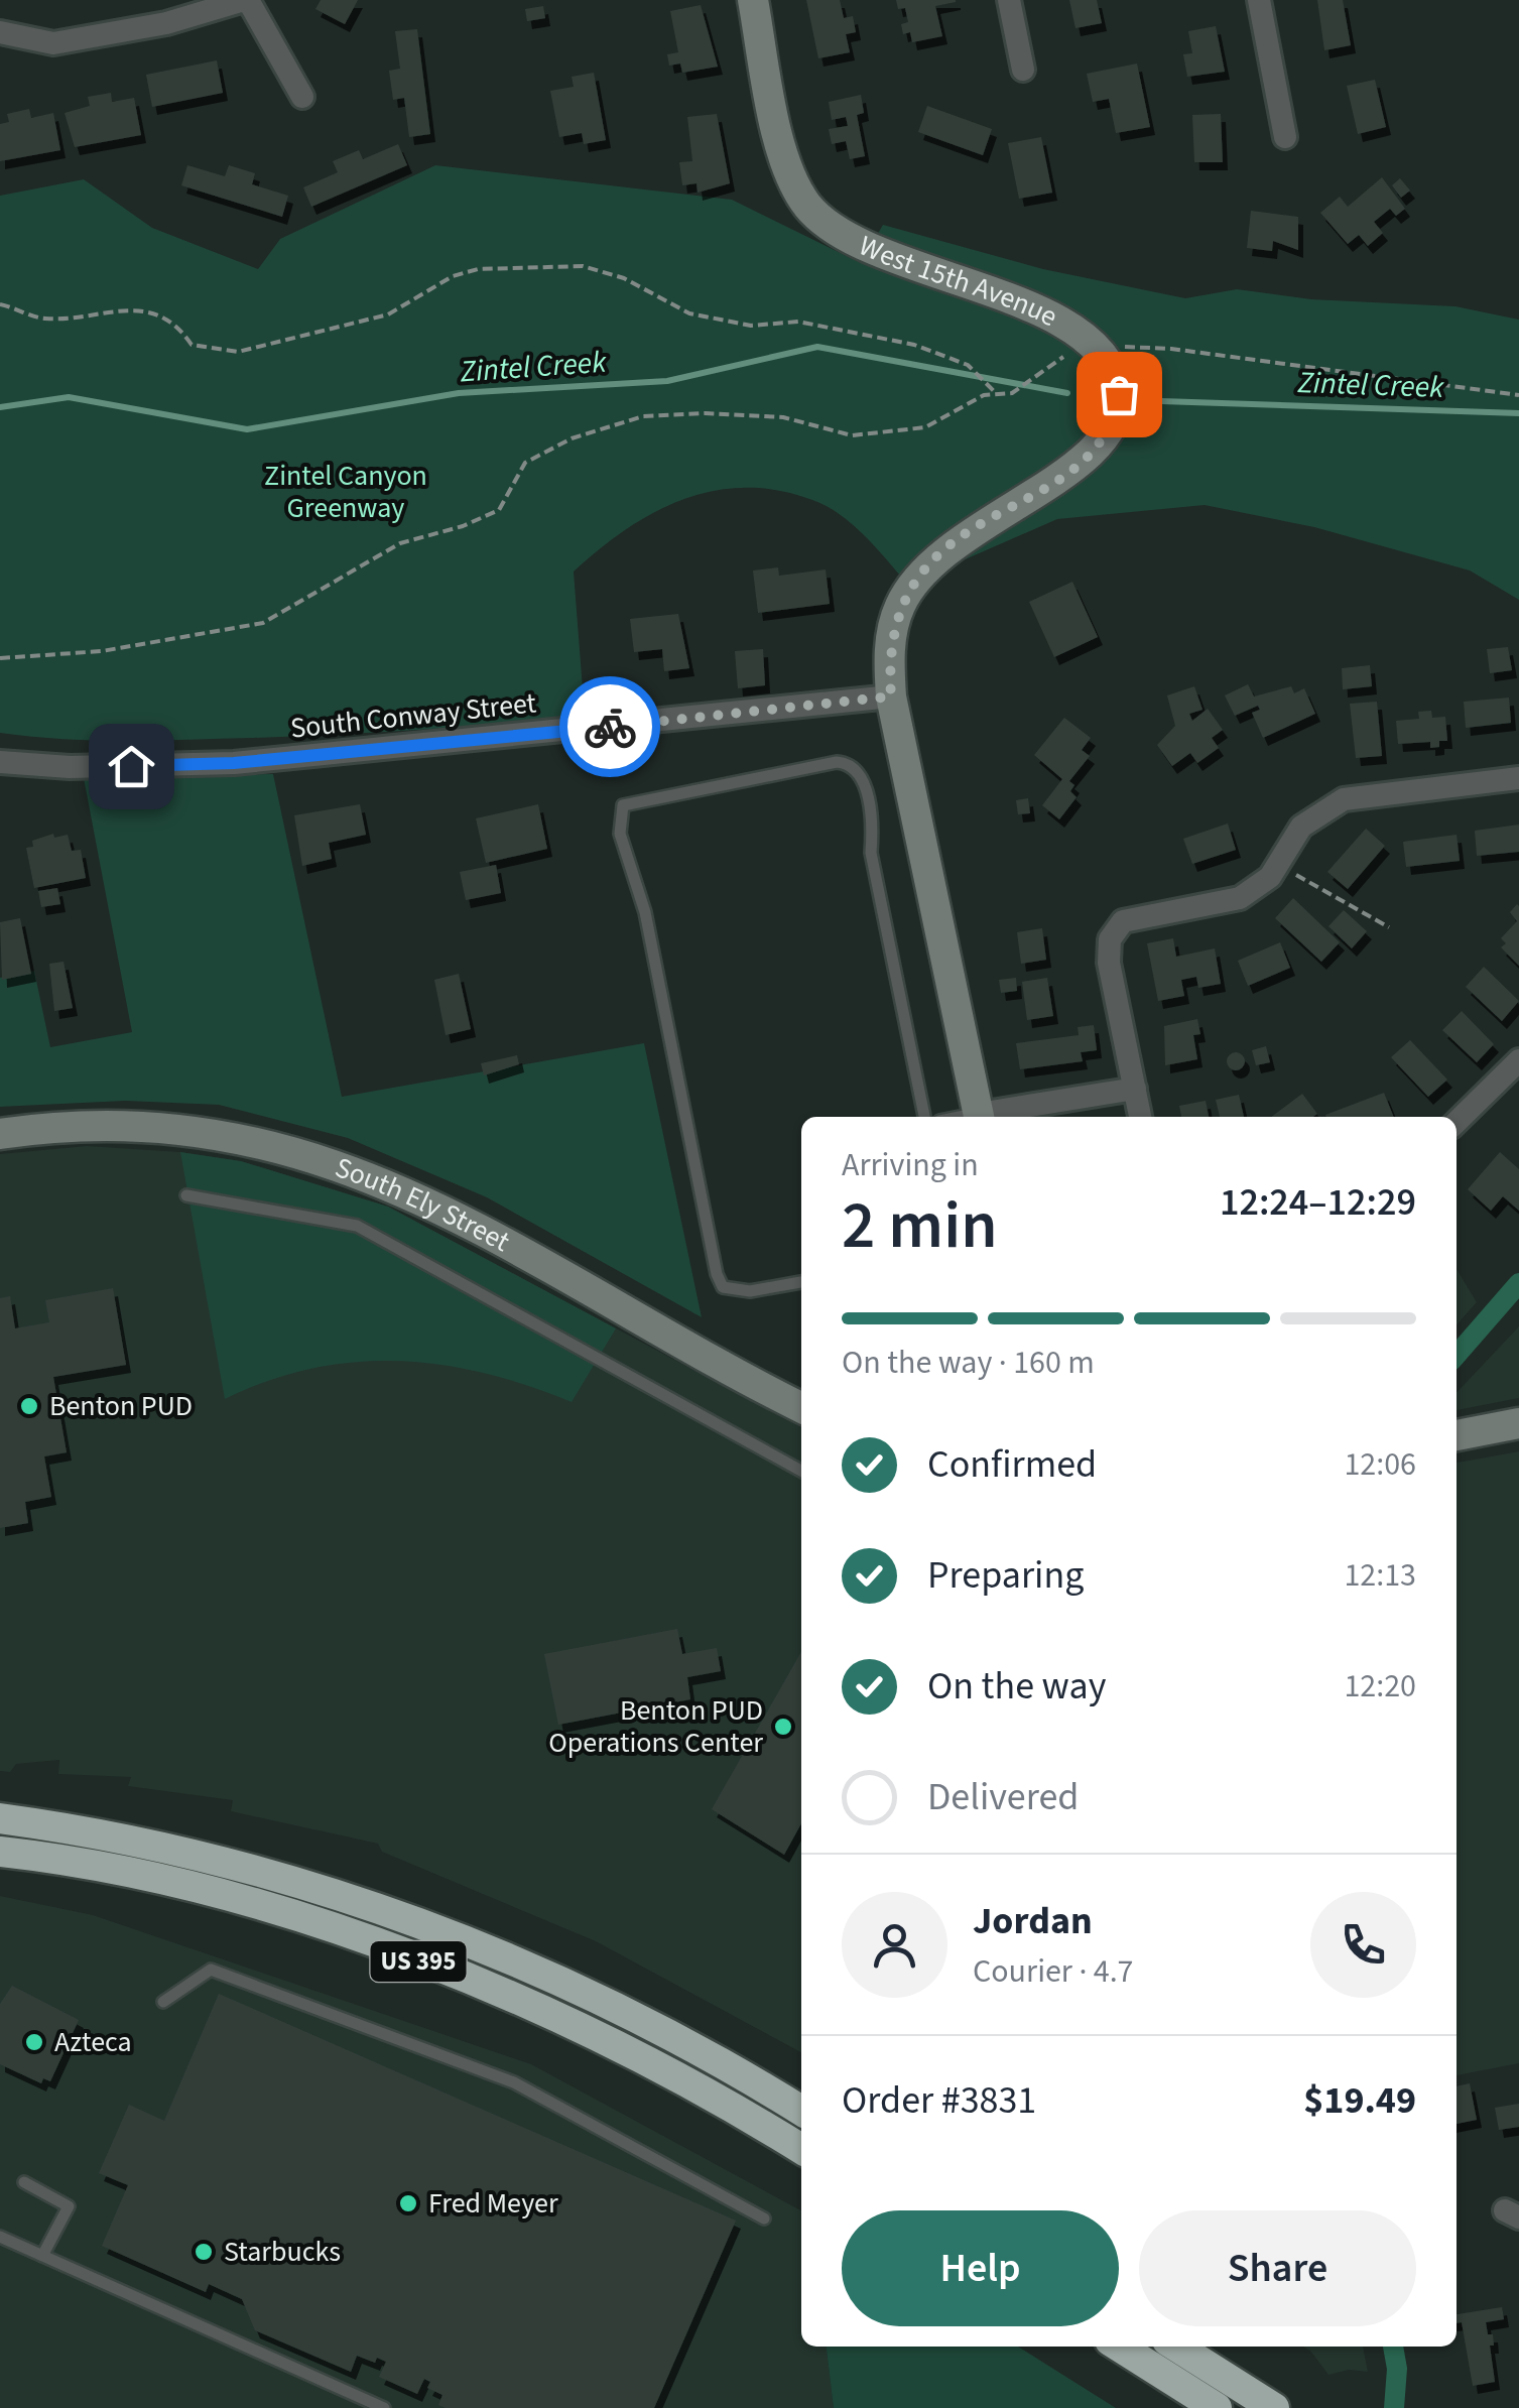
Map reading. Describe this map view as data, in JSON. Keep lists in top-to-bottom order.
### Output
{
  "streets": {
    "highway": ["US 395"],
    "street": ["West 15th Avenue", "South Conway Street", "South Ely Street"]
  },
  "water": ["Zintel Creek"],
  "parks": ["Zintel Canyon Greenway"],
  "places": [
    "Benton PUD",
    "Benton PUD Operations Center",
    "Azteca",
    "Fred Meyer",
    "Starbucks"
  ],
  "page": {
    "heading": ["2 min", "Arriving in", "12:24–12:29"],
    "panel": [
      "Jordan",
      "Courier · 4.7",
      "Order #3831",
      "$19.49"
    ],
    "bar": "On the way · 160 m",
    "list": [
      ["Confirmed", "12:06"],
      ["Preparing", "12:13"],
      ["On the way", "12:20"],
      "Delivered"
    ],
    "buttons": ["Help", "Share"]
  }
}
